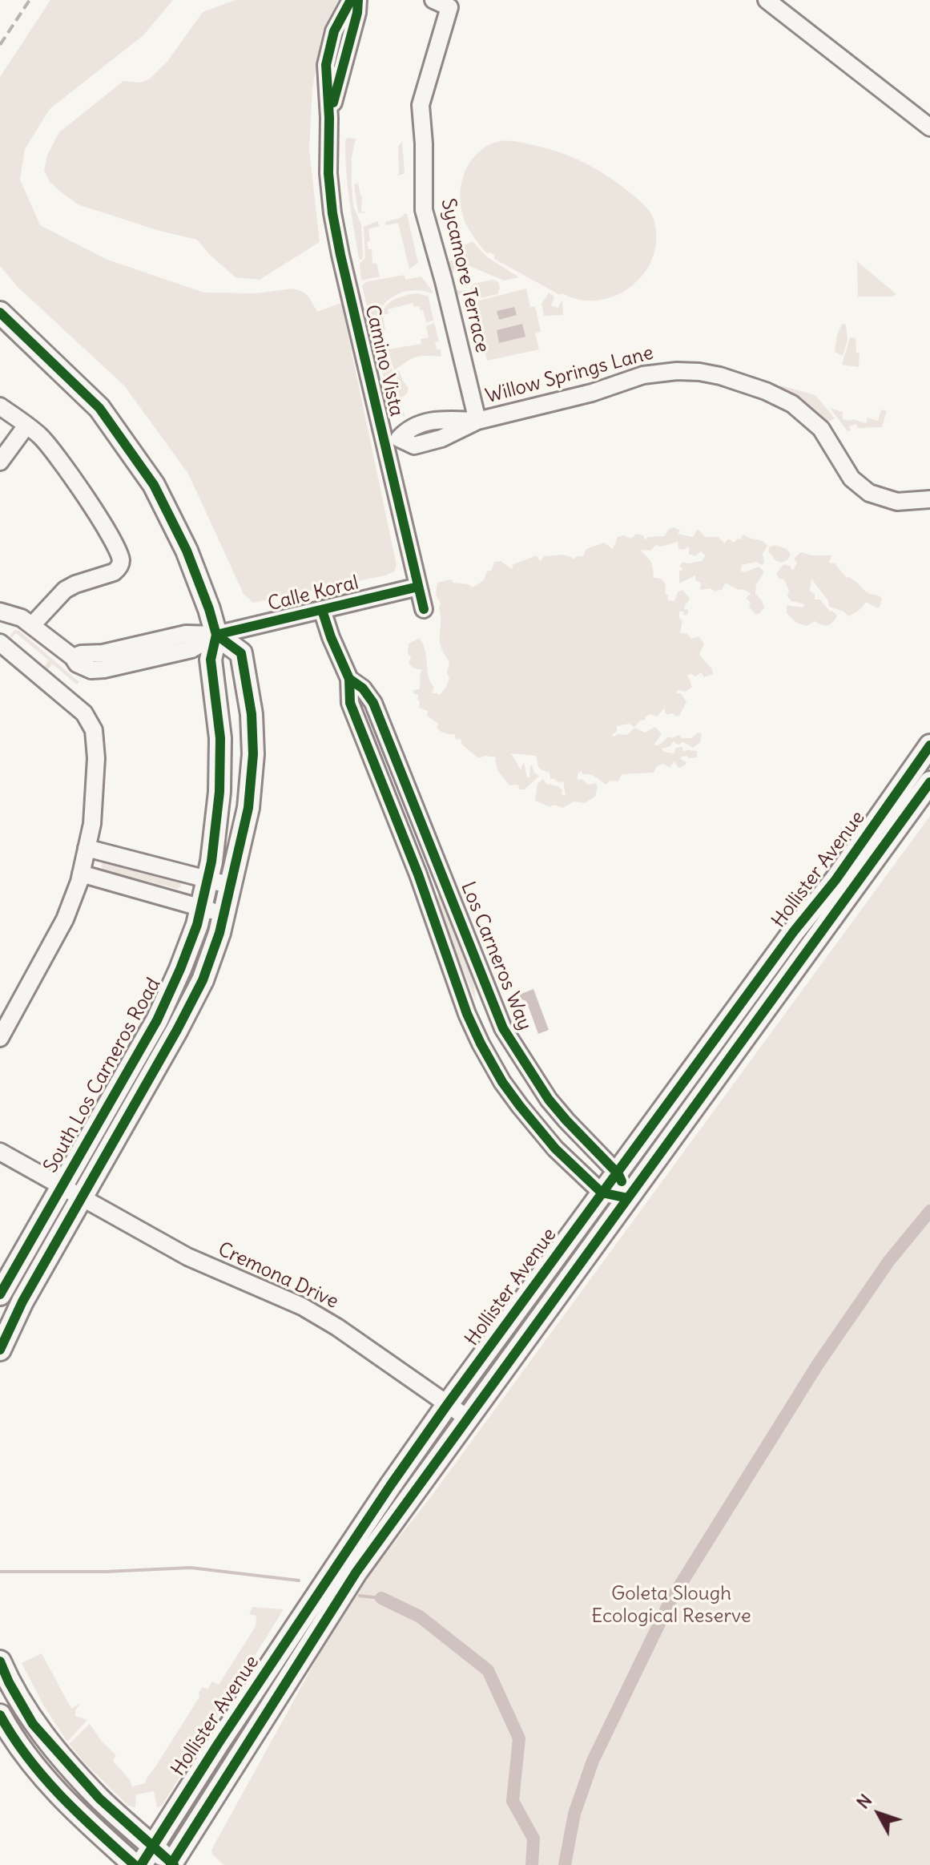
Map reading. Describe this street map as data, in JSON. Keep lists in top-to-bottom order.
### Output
{
  "streets": {
    "main road": ["Hollister Avenue", "South Los Carneros Road"],
    "street": [
      "Sycamore Terrace",
      "Camino Vista",
      "Willow Springs Lane",
      "Calle Koral",
      "Los Carneros Way",
      "Cremona Drive"
    ]
  },
  "crossings": [
    ["Sycamore Terrace", "Willow Springs Lane"],
    ["Camino Vista", "Willow Springs Lane"],
    ["Camino Vista", "Calle Koral"],
    ["Calle Koral", "Los Carneros Way"],
    ["Calle Koral", "South Los Carneros Road"],
    ["Hollister Avenue", "Los Carneros Way"],
    ["Hollister Avenue", "Cremona Drive"],
    ["South Los Carneros Road", "Cremona Drive"]
  ],
  "parks": ["Goleta Slough Ecological Reserve"],
  "north": "top left"
}
